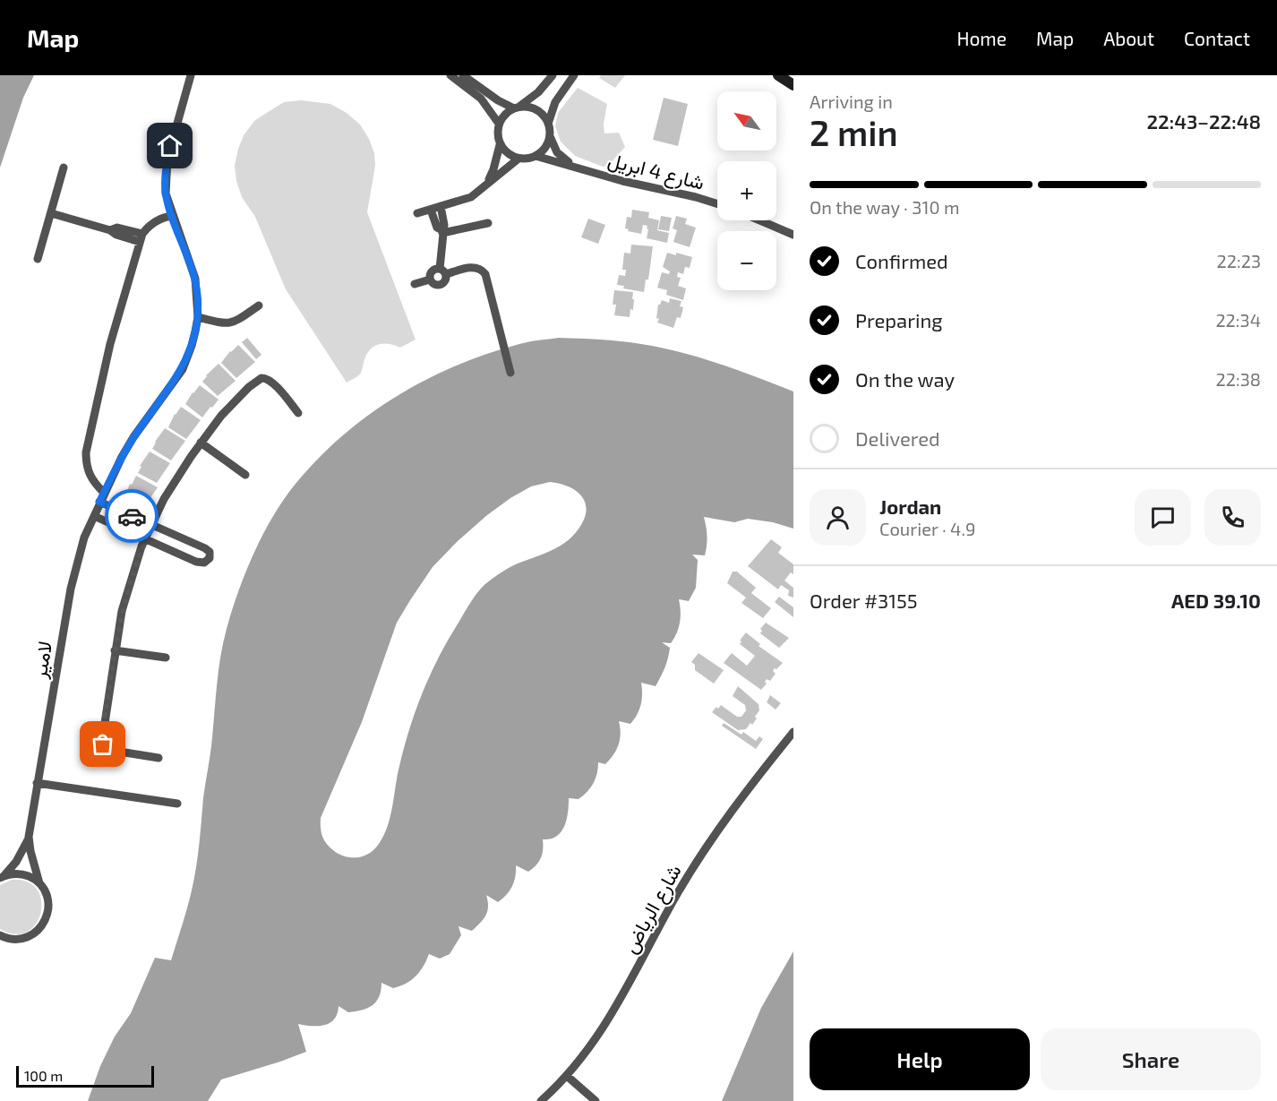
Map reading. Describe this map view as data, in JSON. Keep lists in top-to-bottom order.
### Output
{
  "streets": {
    "street": ["شارع 4 ابريل", "لامير", "شارع الرياض"]
  },
  "scale_bar": "100 m",
  "north": "top left",
  "page": {
    "header": "Map",
    "nav": [
      "Home",
      "Map",
      "About",
      "Contact"
    ],
    "heading": ["2 min", "Arriving in", "22:43–22:48"],
    "panel": [
      "Jordan",
      "Courier · 4.9",
      "Order #3155",
      "AED 39.10"
    ],
    "map_buttons": ["+", "−"],
    "bar": "On the way · 310 m",
    "list": [
      ["Confirmed", "22:23"],
      ["Preparing", "22:34"],
      ["On the way", "22:38"],
      "Delivered"
    ],
    "buttons": ["Help", "Share"],
    "scale": "100 m"
  }
}
